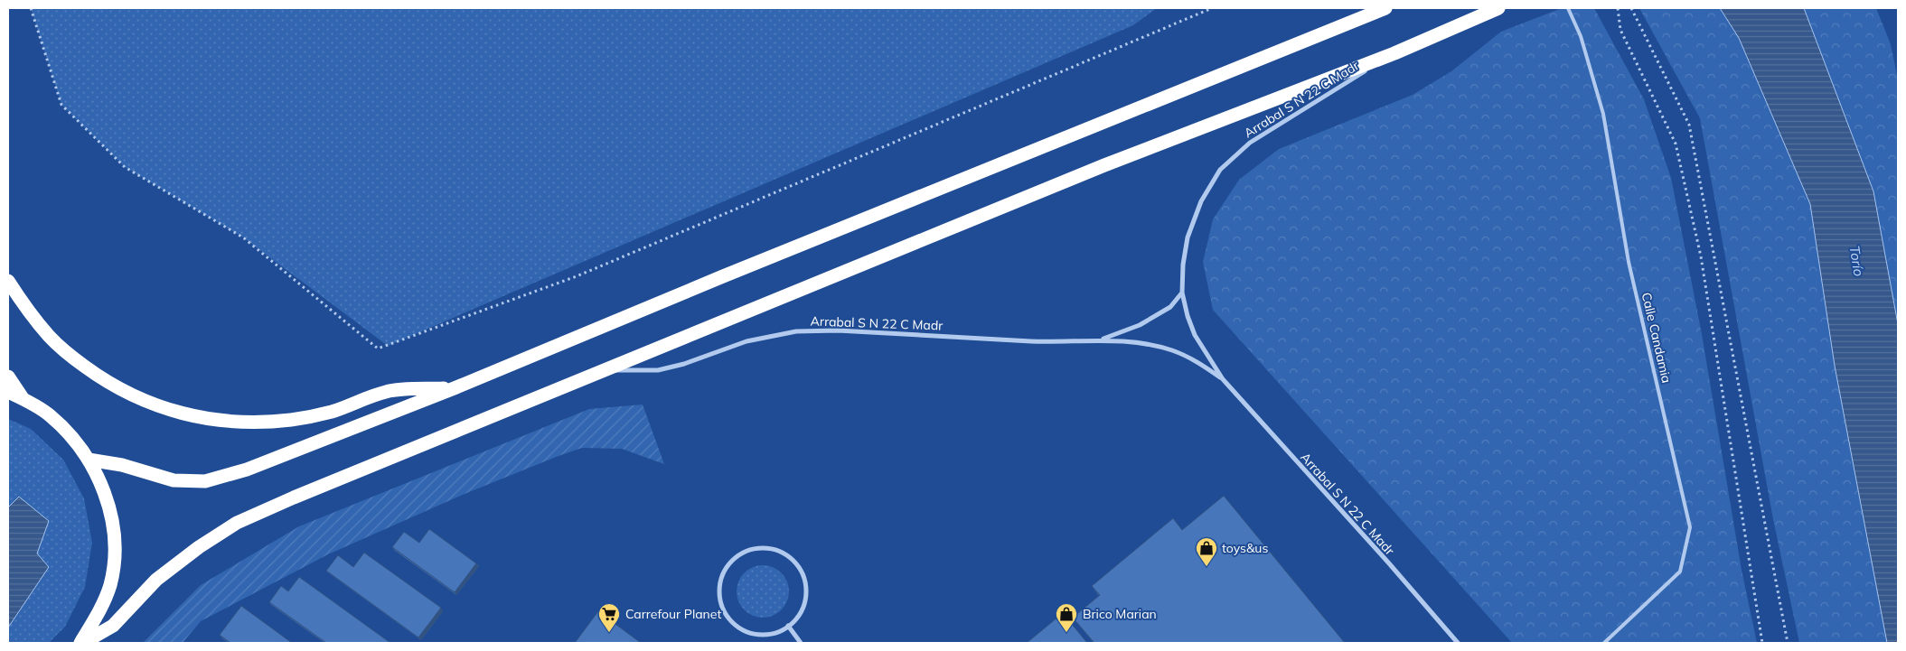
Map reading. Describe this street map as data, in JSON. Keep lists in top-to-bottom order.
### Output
{
  "streets": {
    "street": ["Arrabal S N 22 C Madr"],
    "lane": ["Calle Candamia"]
  },
  "water": ["Torío"],
  "places": {
    "shop": ["toys&us", "Brico Marian"],
    "supermarket": ["Carrefour Planet"]
  }
}
